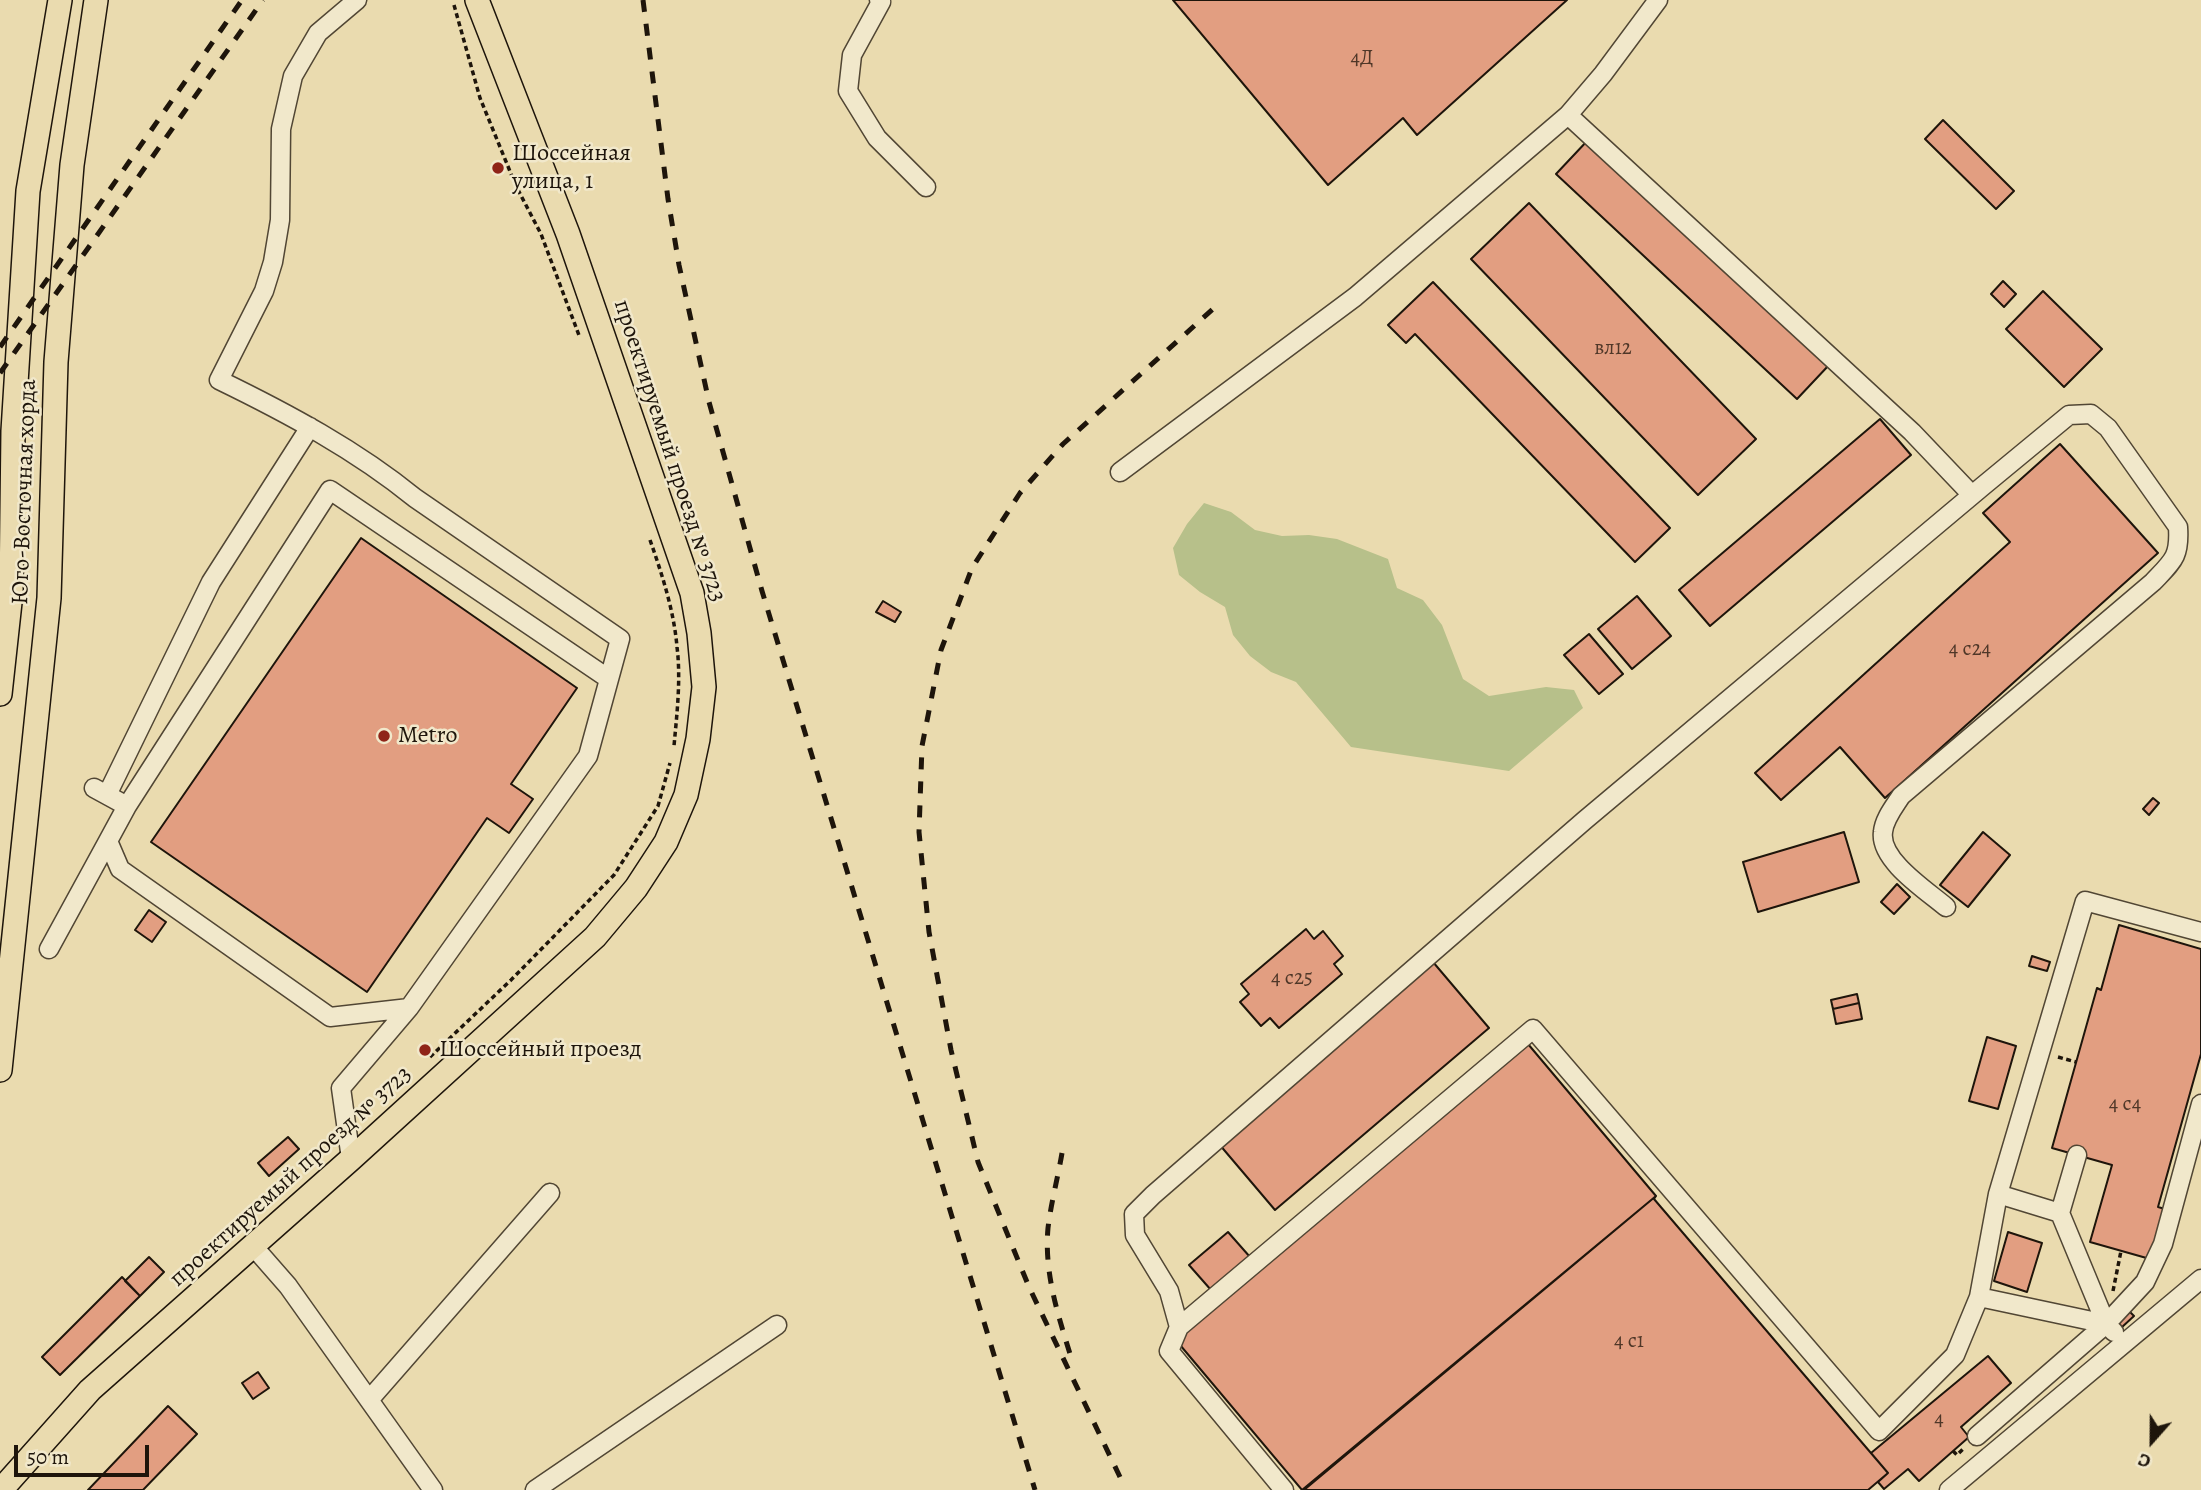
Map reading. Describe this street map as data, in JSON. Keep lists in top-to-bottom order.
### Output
{
  "streets": {
    "main road": ["проектируемый проезд № 3723", "Юго-Восточная хорда"]
  },
  "places": ["Шоссейная улица, 1", "Metro", "Шоссейный проезд"],
  "house_numbers": [
    "4Д",
    "вл12",
    "4 с24",
    "4 с25",
    "4 с4",
    "4 с1",
    "4"
  ],
  "scale_bar": "50 m",
  "north": "bottom"
}
